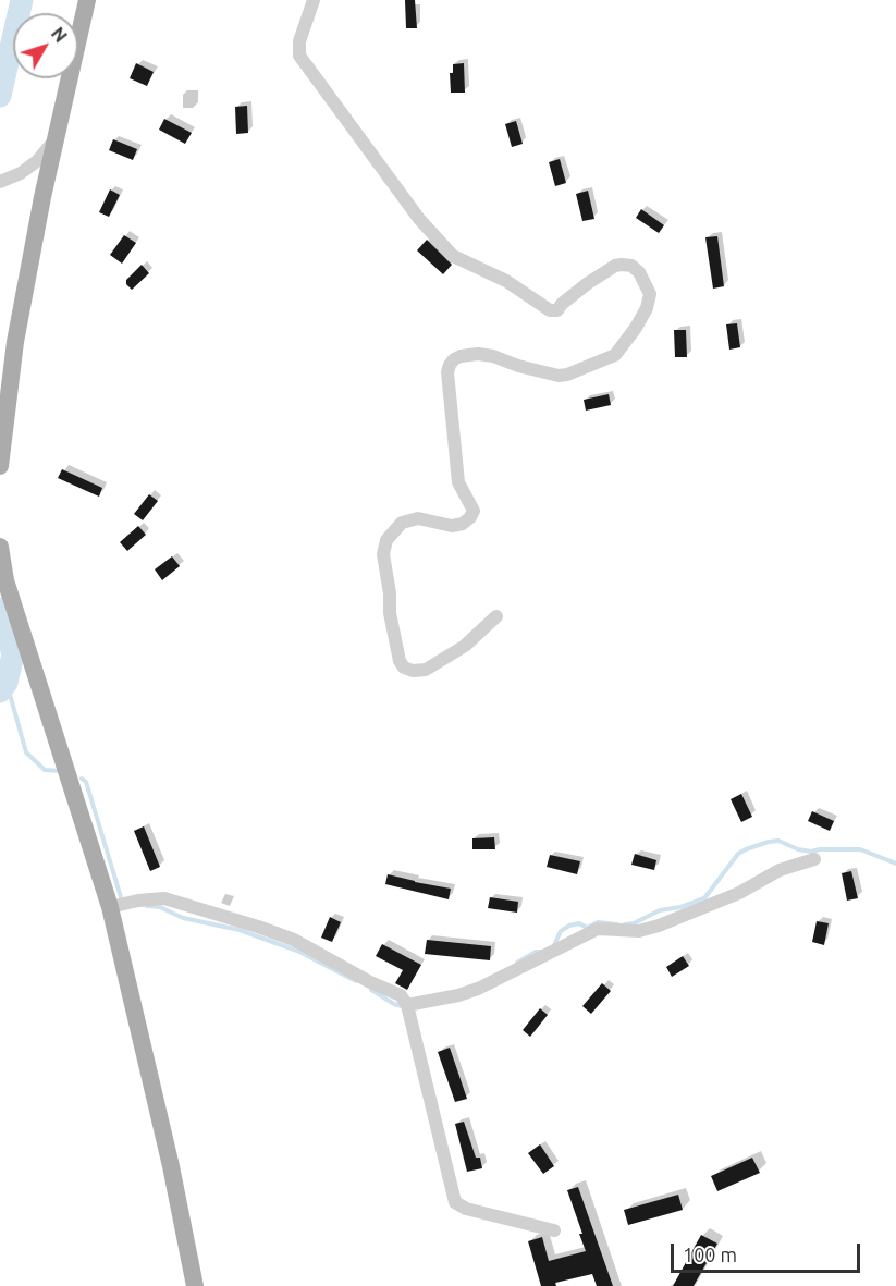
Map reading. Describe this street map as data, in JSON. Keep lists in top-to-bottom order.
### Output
{
  "scale_bar": "100 m",
  "north": "top right"
}
